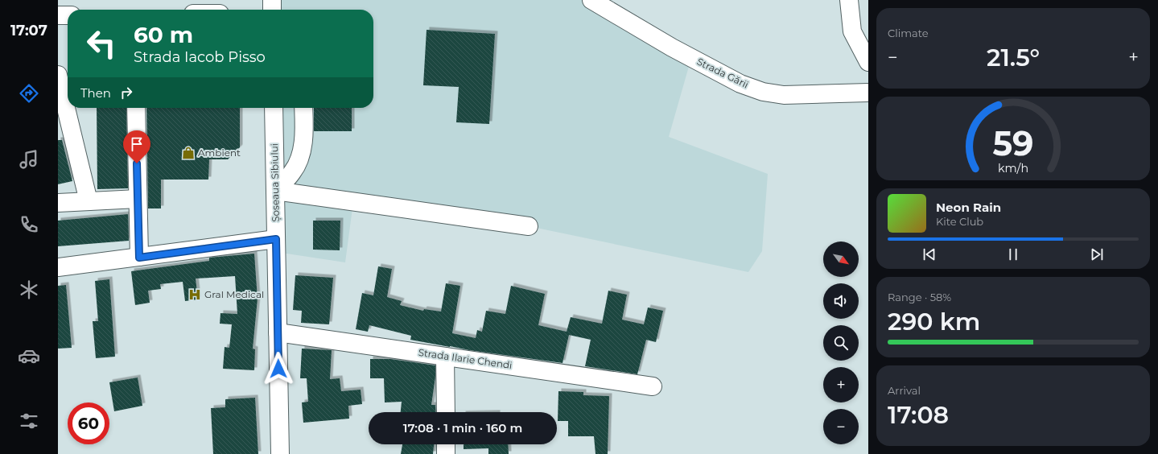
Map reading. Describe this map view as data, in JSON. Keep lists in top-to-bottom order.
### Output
{
  "streets": {
    "street": ["Strada Gării", "Șoseaua Sibiului", "Strada Ilarie Chendi"]
  },
  "crossings": [
    ["Șoseaua Sibiului", "Strada Ilarie Chendi"]
  ],
  "places": {
    "shop": ["Ambient"],
    "hospital": ["Gral Medical"]
  },
  "north": "bottom right",
  "page": {
    "tabs": "17:07",
    "tile": [
      "Climate",
      ["Range · 58%", "290 km"],
      ["Arrival", "17:08"]
    ],
    "turn": ["60 m", "Strada Iacob Pisso"],
    "heat": ["−", "21.5°", "+"],
    "then": "Then",
    "song": ["Neon Rain", "Kite Club"],
    "map_buttons": ["+", "−"],
    "limit": "60",
    "trip": "17:08 · 1 min · 160 m",
    "gauge": ["59", "km/h"]
  }
}
